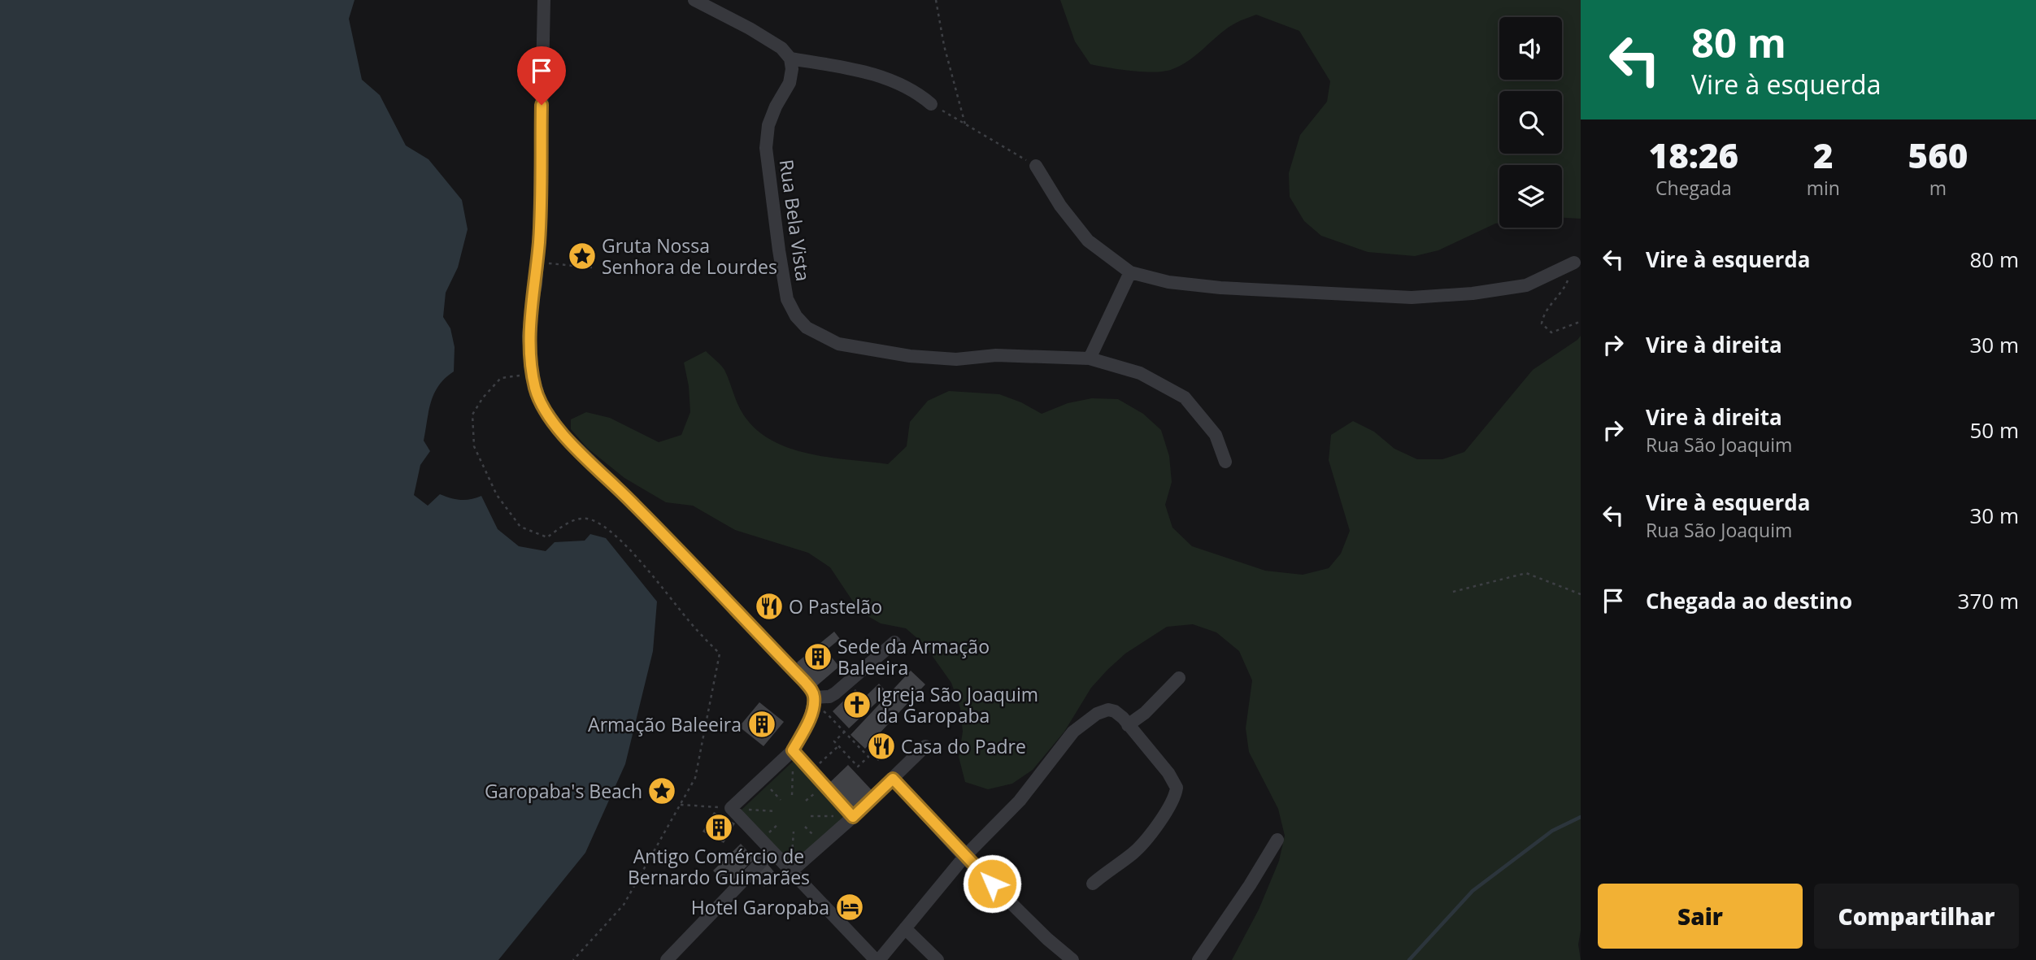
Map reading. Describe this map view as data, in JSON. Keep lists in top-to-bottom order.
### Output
{
  "streets": {
    "street": ["Rua Bela Vista"]
  },
  "places": {
    "place": ["Gruta Nossa Senhora de Lourdes", "Garopaba's Beach"],
    "restaurant": ["O Pastelão", "Casa do Padre"],
    "building": ["Sede da Armação Baleeira", "Armação Baleeira", "Antigo Comércio de Bernardo Guimarães"],
    "church": ["Igreja São Joaquim da Garopaba"],
    "hotel": ["Hotel Garopaba"]
  },
  "page": {
    "turn": ["80 m", "Vire à esquerda"],
    "eta": [
      "18:26",
      "Chegada",
      "2",
      "min",
      "560",
      "m"
    ],
    "list": [
      {
        "name": "Vire à esquerda",
        "value": "80 m"
      },
      {
        "name": "Vire à direita",
        "value": "30 m"
      },
      {
        "name": "Vire à direita",
        "note": "Rua São Joaquim",
        "value": "50 m"
      },
      {
        "name": "Vire à esquerda",
        "note": "Rua São Joaquim",
        "value": "30 m"
      },
      {
        "name": "Chegada ao destino",
        "value": "370 m"
      }
    ],
    "buttons": ["Sair", "Compartilhar"]
  }
}
